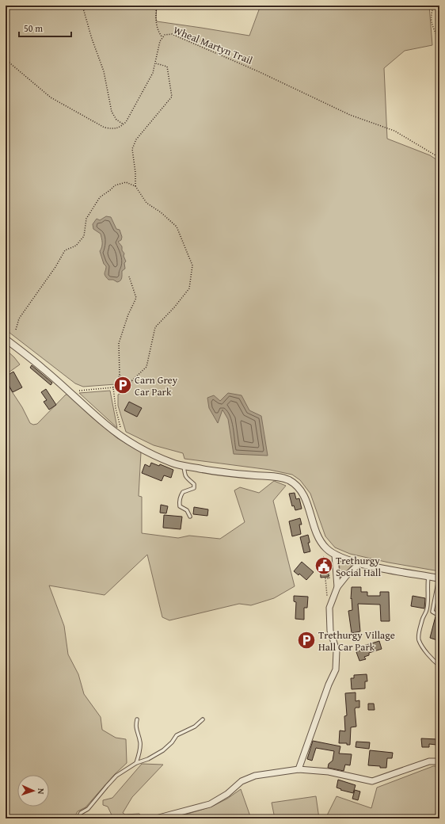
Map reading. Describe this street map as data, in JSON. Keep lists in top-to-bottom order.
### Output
{
  "streets": {
    "path": ["Wheal Martyn Trail"]
  },
  "places": {
    "parking": ["Carn Grey Car Park", "Trethurgy Village Hall Car Park"],
    "public building": ["Trethurgy Social Hall"]
  },
  "scale_bar": "50 m",
  "north": "right"
}
